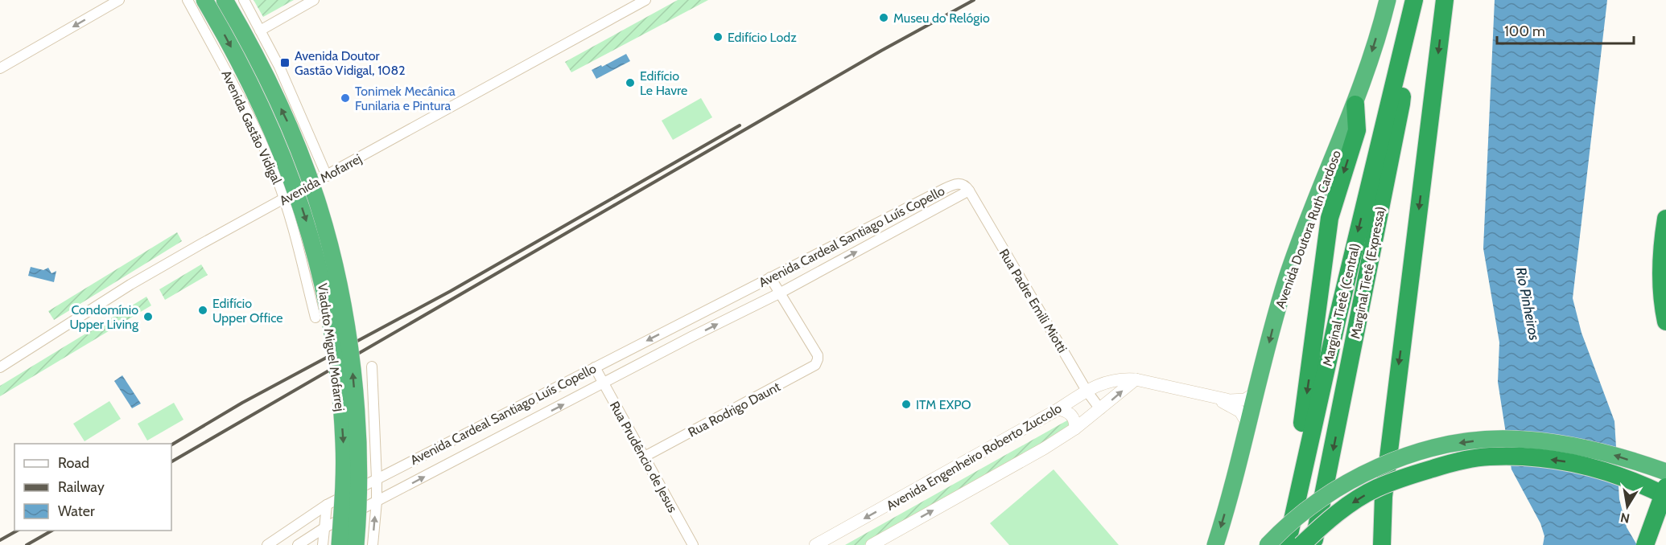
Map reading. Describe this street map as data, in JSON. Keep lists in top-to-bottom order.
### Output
{
  "streets": {
    "highway": [
      "Avenida Doutora Ruth Cardoso",
      "Marginal Tietê (Expressa)",
      "Marginal Tietê (Central)",
      "Viaduto Miguel Mofarrej"
    ],
    "street": [
      "Avenida Gastão Vidigal",
      "Avenida Mofarrej",
      "Avenida Cardeal Santiago Luís Copello",
      "Rua Padre Emili Miotti",
      "Rua Rodrigo Daunt",
      "Rua Prudêncio de Jesus",
      "Avenida Engenheiro Roberto Zuccolo"
    ]
  },
  "crossings": [
    ["Avenida Gastão Vidigal", "Avenida Mofarrej"],
    ["Avenida Doutora Ruth Cardoso", "Avenida Engenheiro Roberto Zuccolo"],
    ["Avenida Cardeal Santiago Luís Copello", "Rua Padre Emili Miotti"],
    ["Avenida Cardeal Santiago Luís Copello", "Rua Rodrigo Daunt"],
    ["Avenida Cardeal Santiago Luís Copello", "Rua Prudêncio de Jesus"],
    ["Marginal Tietê (Expressa)", "Marginal Tietê (Central)"],
    ["Rua Padre Emili Miotti", "Avenida Engenheiro Roberto Zuccolo"],
    ["Rua Rodrigo Daunt", "Rua Prudêncio de Jesus"]
  ],
  "water": ["Rio Pinheiros"],
  "places": {
    "other": [
      "Museu do Relógio",
      "Edifício Lodz",
      "Edifício Le Havre",
      "Tonimek Mecânica Funilaria e Pintura",
      "Edifício Upper Office",
      "Condomínio Upper Living",
      "ITM EXPO"
    ],
    "transit": ["Avenida Doutor Gastão Vidigal, 1082"]
  },
  "legend": ["Road", "Railway", "Water"],
  "scale_bar": "100 m",
  "north": "bottom"
}
